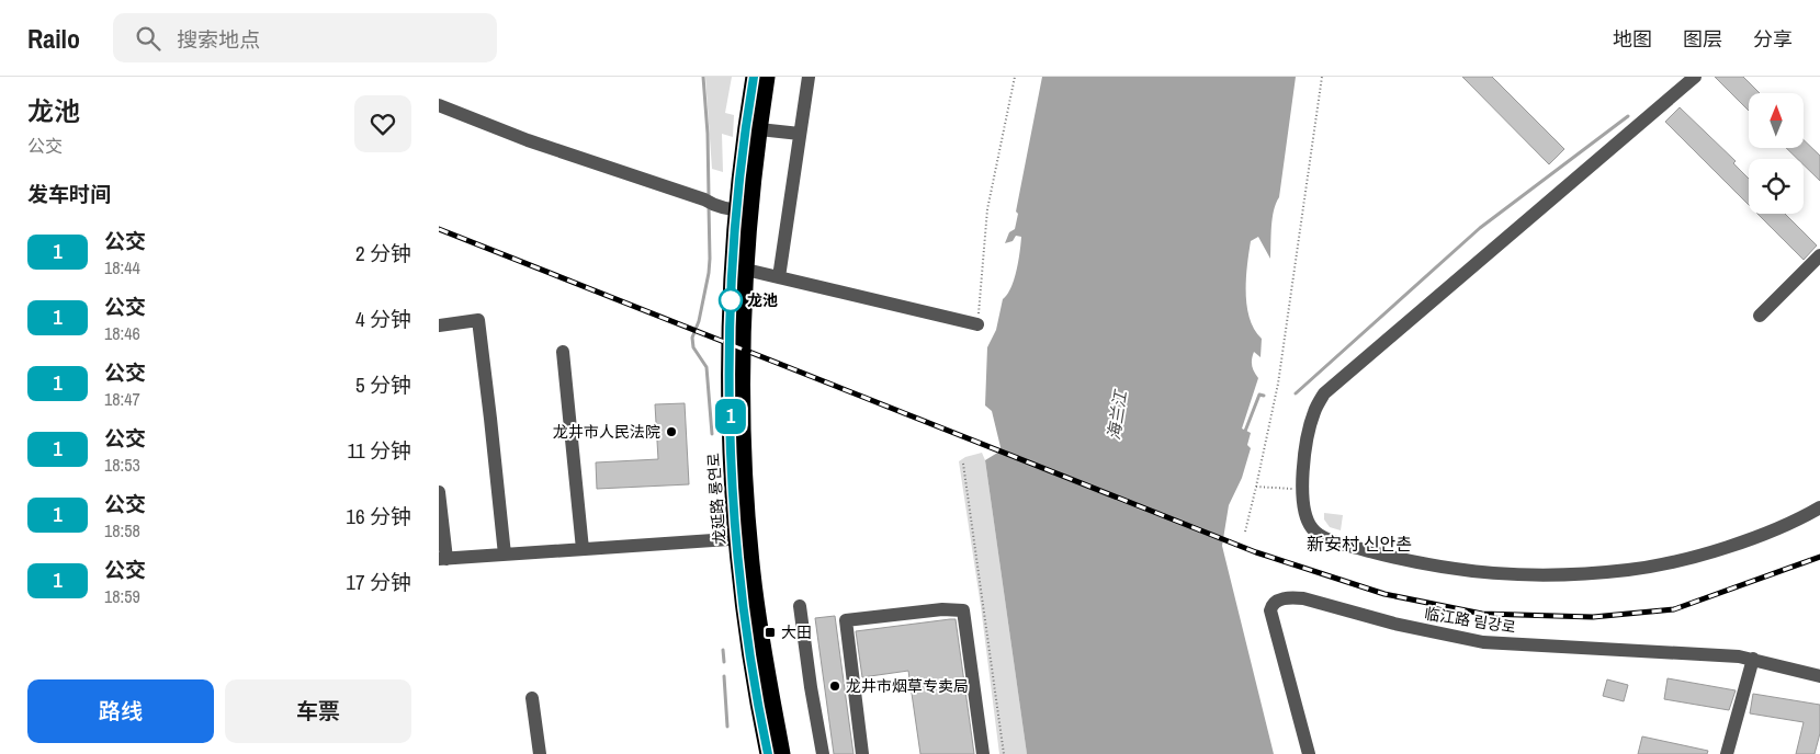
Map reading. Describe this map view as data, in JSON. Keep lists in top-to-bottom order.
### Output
{
  "streets": {
    "highway": ["龙延路 룡연로"],
    "street": ["临江路 림강로"]
  },
  "districts": ["新安村 신안촌"],
  "water": ["海兰江"],
  "places": {
    "other": ["龙池", "龙井市人民法院", "龙井市烟草专卖局"],
    "transit": ["大田"]
  },
  "lines": ["bus line 1"],
  "north": "top",
  "page": {
    "header": "Railo",
    "search": "搜索地点",
    "nav": ["地图", "图层", "分享"],
    "heading": [
      ["龙池", "公交"],
      "发车时间"
    ],
    "on_map": "1",
    "list": [
      {
        "mark": "1",
        "name": "公交",
        "note": "18:44",
        "value": "2 分钟"
      },
      {
        "mark": "1",
        "name": "公交",
        "note": "18:46",
        "value": "4 分钟"
      },
      {
        "mark": "1",
        "name": "公交",
        "note": "18:47",
        "value": "5 分钟"
      },
      {
        "mark": "1",
        "name": "公交",
        "note": "18:53",
        "value": "11 分钟"
      },
      {
        "mark": "1",
        "name": "公交",
        "note": "18:58",
        "value": "16 分钟"
      },
      {
        "mark": "1",
        "name": "公交",
        "note": "18:59",
        "value": "17 分钟"
      }
    ],
    "buttons": ["路线", "车票"]
  }
}
